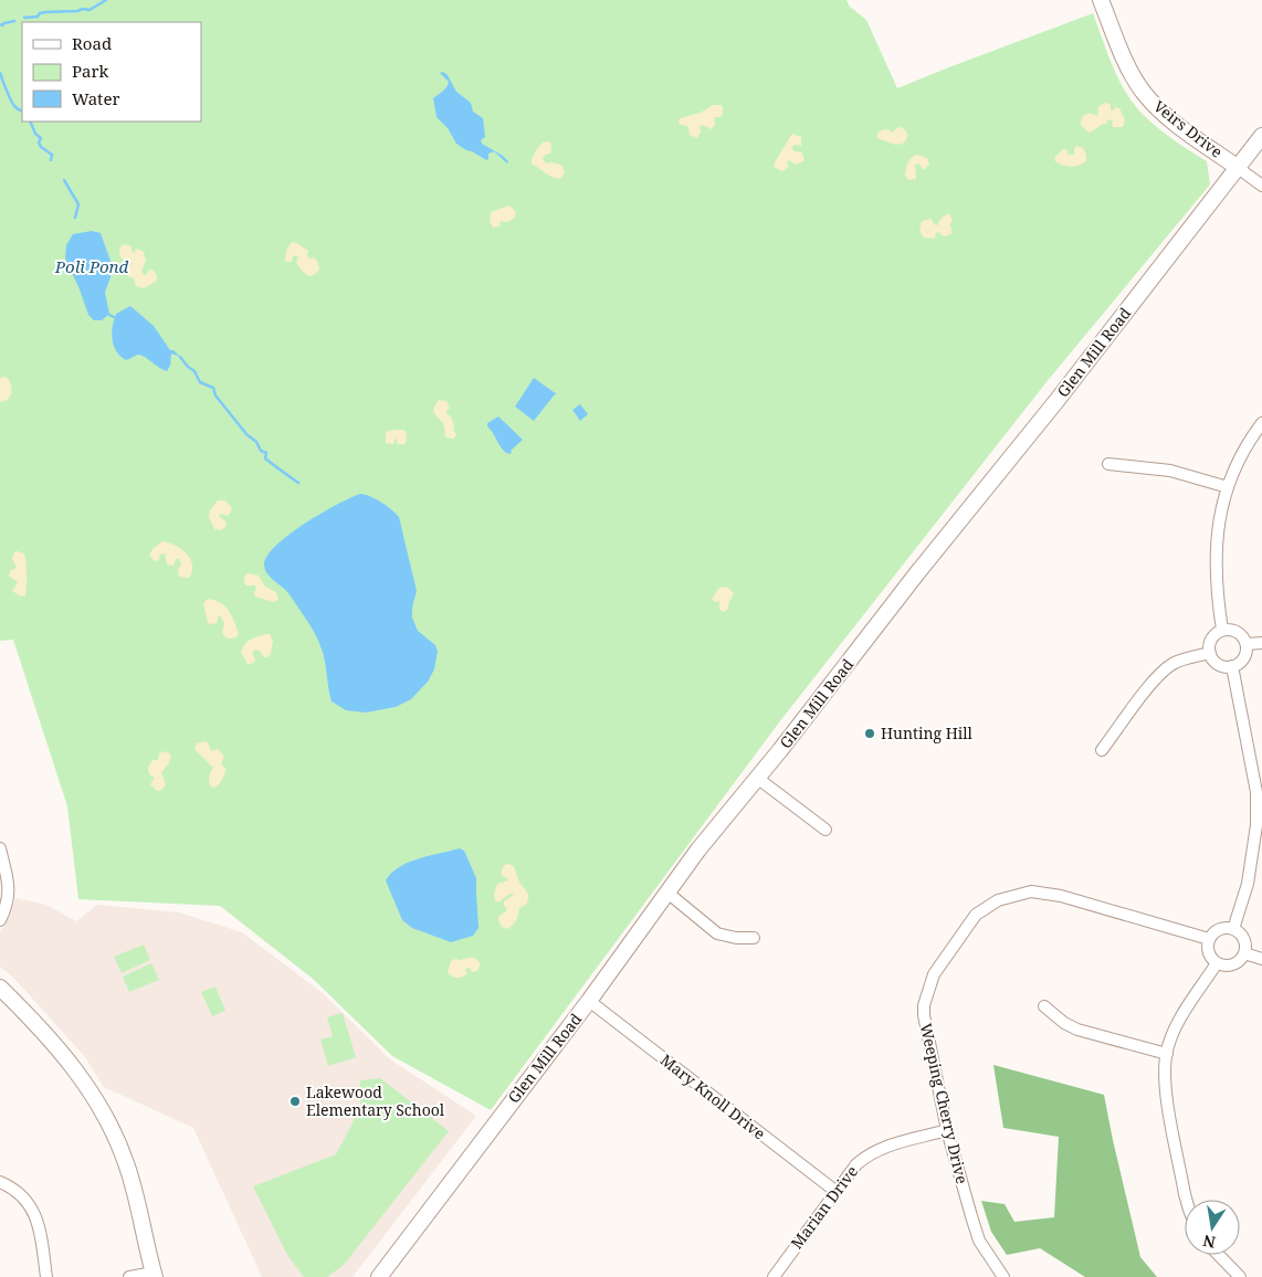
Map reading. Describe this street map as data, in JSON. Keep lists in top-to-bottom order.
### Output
{
  "streets": {
    "main road": ["Veirs Drive", "Glen Mill Road"],
    "street": ["Mary Knoll Drive", "Weeping Cherry Drive", "Marian Drive"]
  },
  "crossings": [
    ["Veirs Drive", "Glen Mill Road"],
    ["Glen Mill Road", "Mary Knoll Drive"],
    ["Mary Knoll Drive", "Marian Drive"],
    ["Weeping Cherry Drive", "Marian Drive"]
  ],
  "water": ["Poli Pond"],
  "places": ["Hunting Hill", "Lakewood Elementary School"],
  "legend": ["Road", "Park", "Water"],
  "north": "bottom"
}
